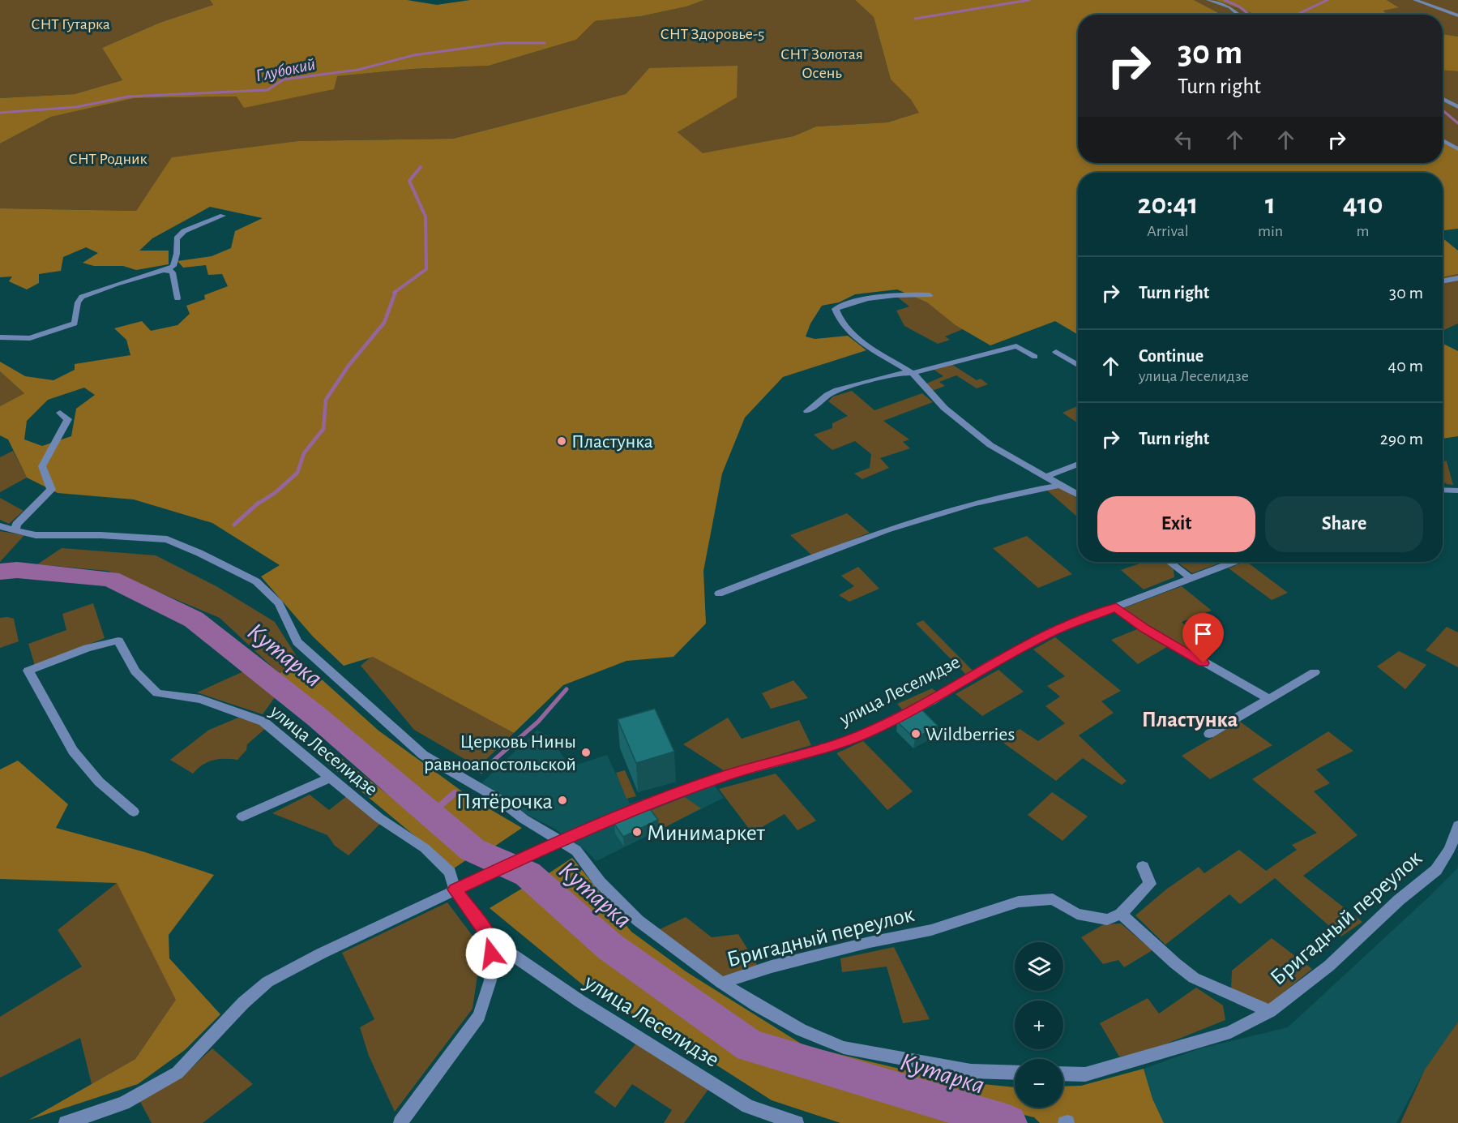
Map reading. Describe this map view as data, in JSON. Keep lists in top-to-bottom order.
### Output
{
  "streets": {
    "street": ["улица Леселидзе", "Бригадный переулок"]
  },
  "districts": ["Пластунка"],
  "water": ["Глубокий", "Кутарка"],
  "parks": [
    "СНТ Гутарка",
    "СНТ Здоровье-5",
    "СНТ Золотая Осень",
    "СНТ Родник"
  ],
  "places": [
    "Пластунка",
    "Wildberries",
    "Церковь Нины равноапостольской",
    "Пятёрочка",
    "Минимаркет"
  ],
  "page": {
    "turn": ["30 m", "Turn right"],
    "eta": [
      "20:41",
      "Arrival",
      "1",
      "min",
      "410",
      "m"
    ],
    "list": [
      {
        "name": "Turn right",
        "value": "30 m"
      },
      {
        "name": "Continue",
        "note": "улица Леселидзе",
        "value": "40 m"
      },
      {
        "name": "Turn right",
        "value": "290 m"
      }
    ],
    "buttons": ["Exit", "Share"],
    "map_buttons": ["+", "−"]
  }
}
